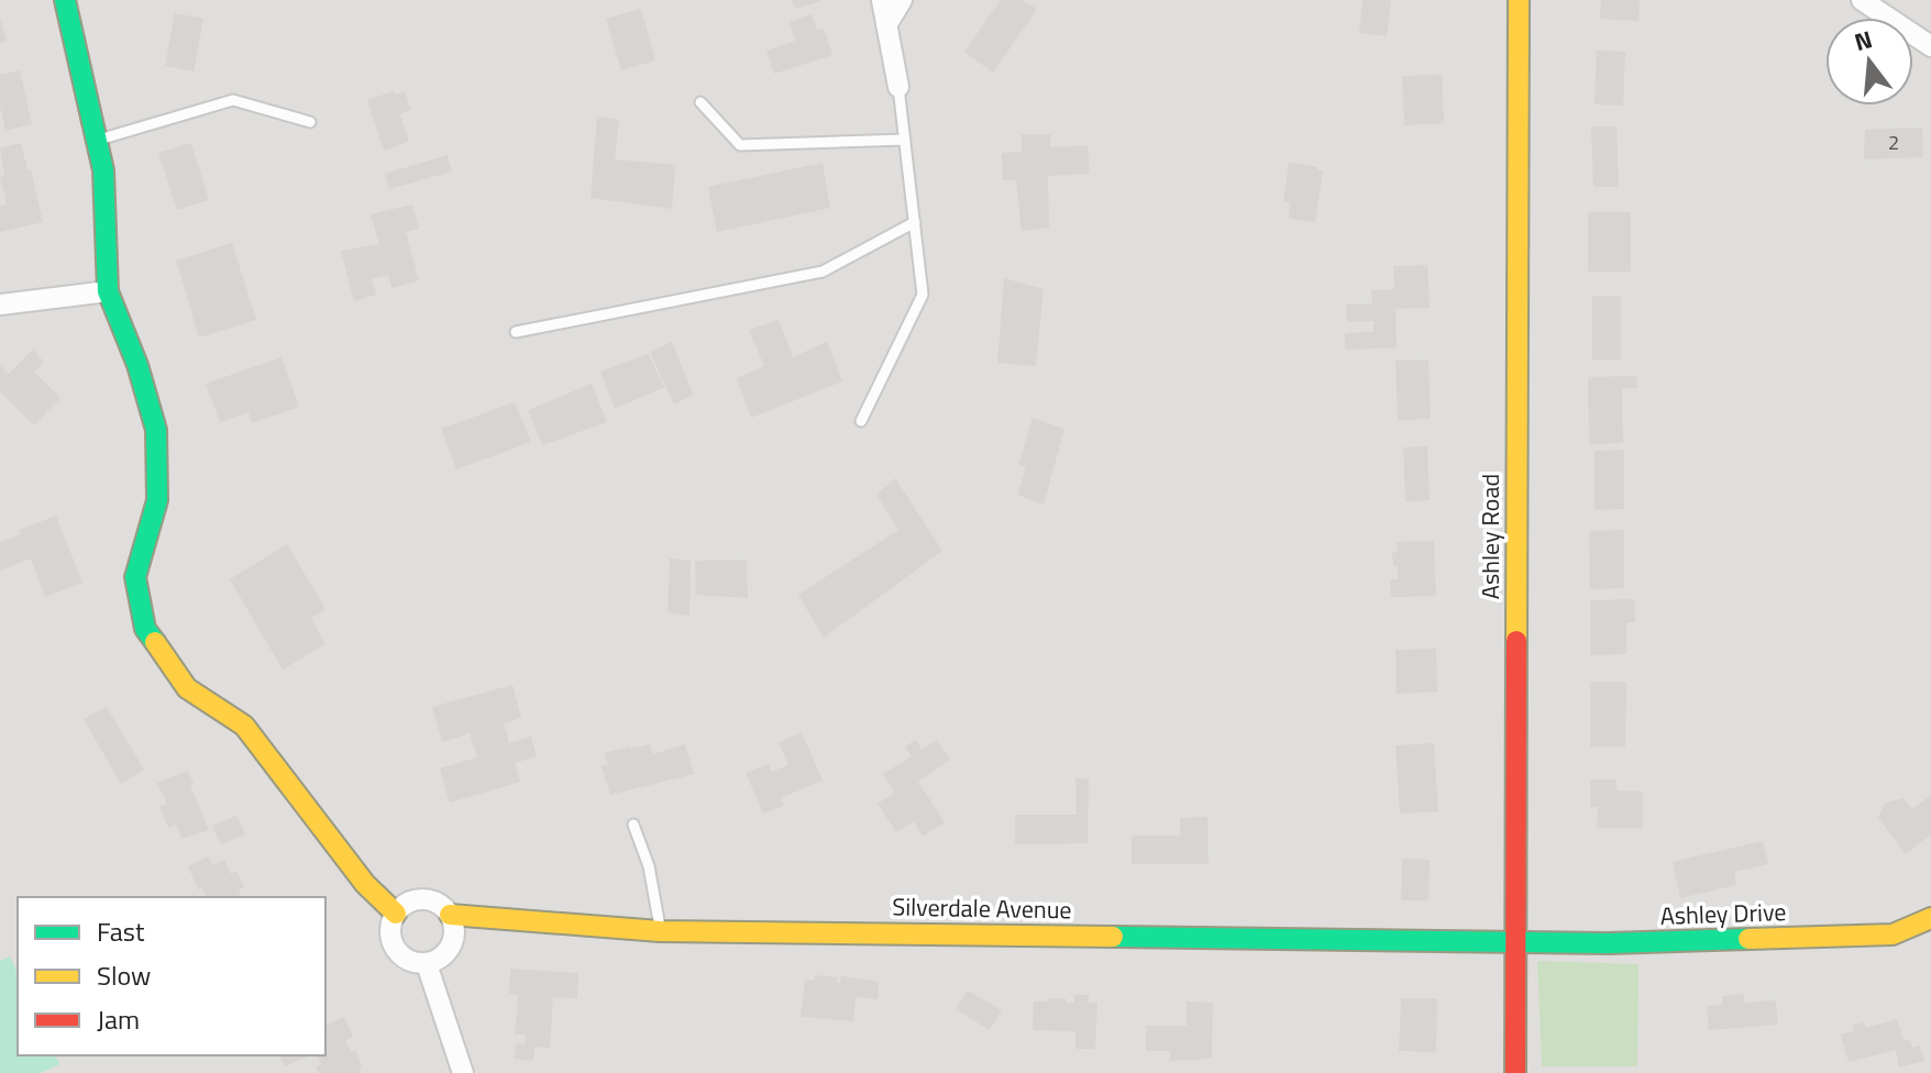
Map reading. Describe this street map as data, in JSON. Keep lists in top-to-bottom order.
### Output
{
  "streets": {
    "street": ["Ashley Road", "Silverdale Avenue", "Ashley Drive"]
  },
  "crossings": [
    ["Ashley Road", "Silverdale Avenue"],
    ["Ashley Road", "Ashley Drive"],
    ["Silverdale Avenue", "Ashley Drive"]
  ],
  "house_numbers": ["2"],
  "legend": ["Fast", "Slow", "Jam"],
  "north": "top"
}
